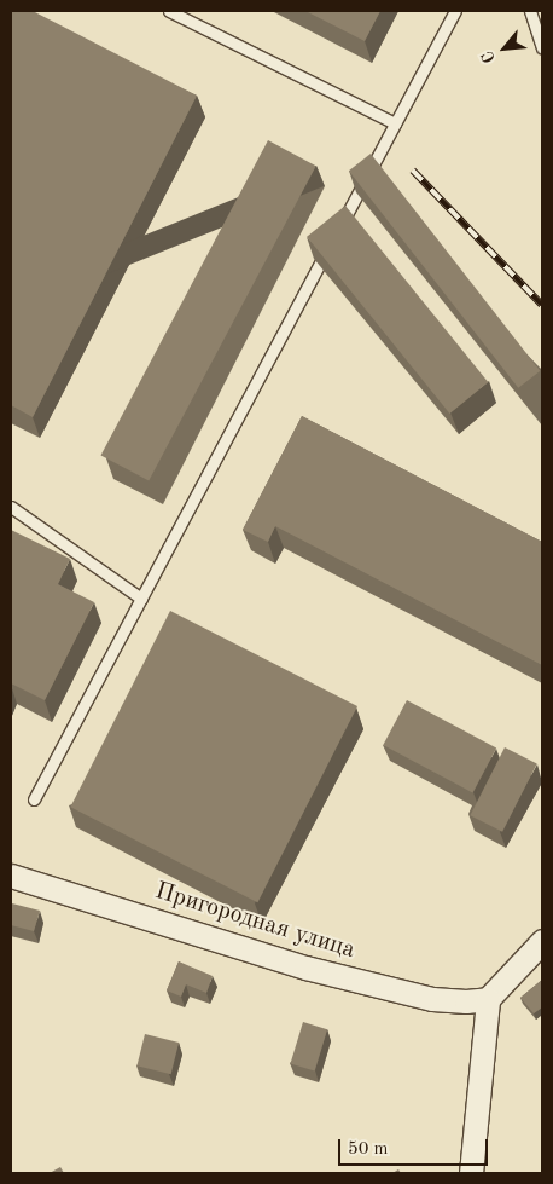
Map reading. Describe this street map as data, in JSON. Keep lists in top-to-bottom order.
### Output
{
  "streets": {
    "street": ["Пригородная улица"]
  },
  "scale_bar": "50 m",
  "north": "bottom left"
}
